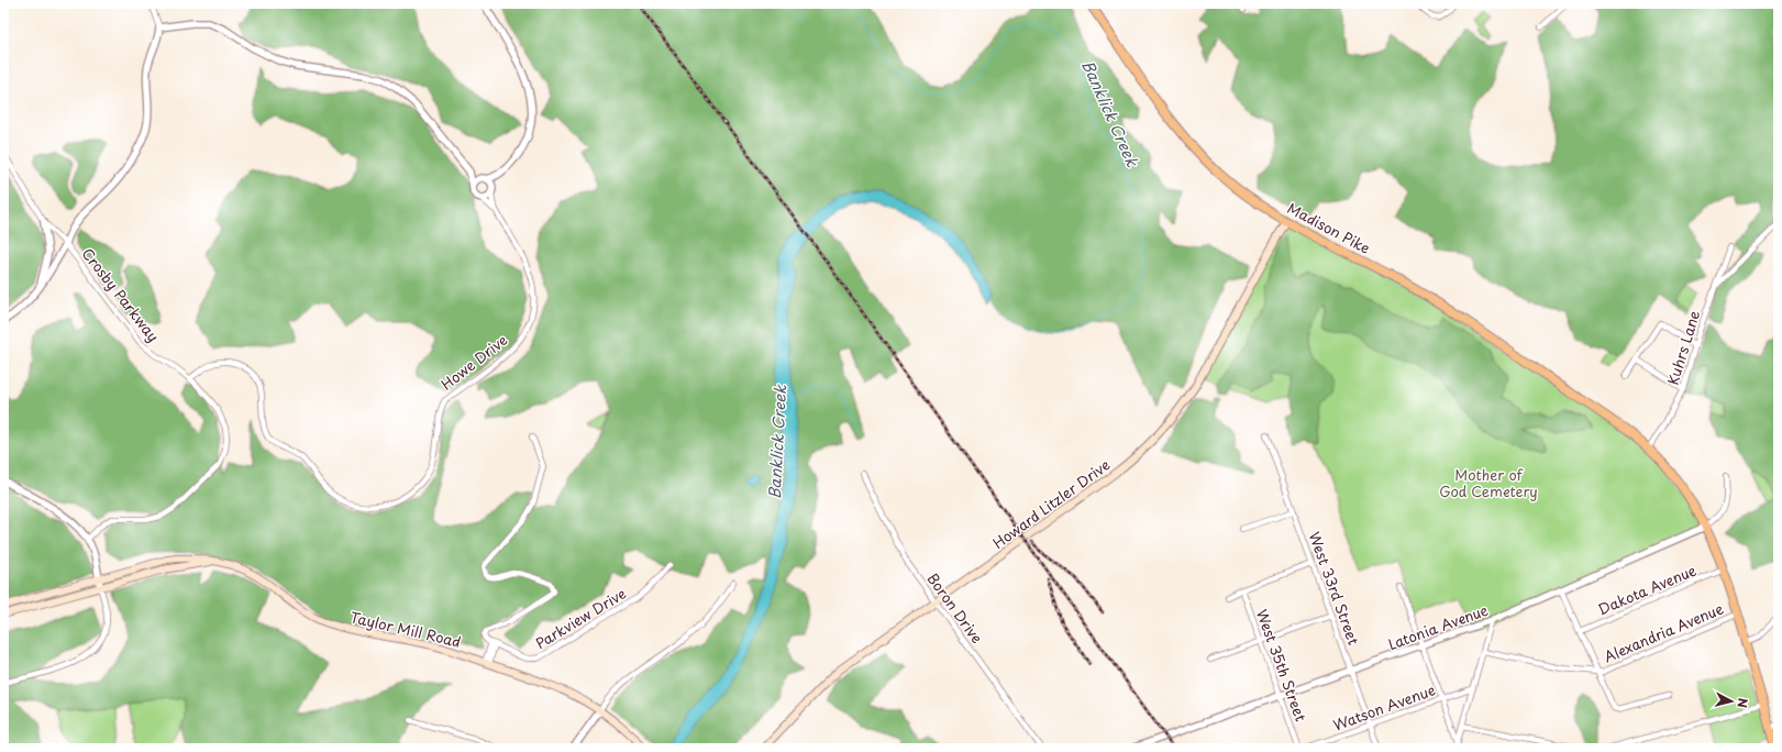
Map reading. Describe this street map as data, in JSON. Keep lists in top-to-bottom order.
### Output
{
  "streets": {
    "main road": ["Madison Pike", "Howard Litzler Drive", "Taylor Mill Road"],
    "street": [
      "Crosby Parkway",
      "Kuhrs Lane",
      "Howe Drive",
      "West 33rd Street",
      "Dakota Avenue",
      "Boron Drive",
      "Parkview Drive",
      "Latonia Avenue",
      "Alexandria Avenue",
      "West 35th Street",
      "Watson Avenue"
    ]
  },
  "crossings": [
    ["Madison Pike", "Kuhrs Lane"],
    ["Madison Pike", "Howard Litzler Drive"],
    ["Madison Pike", "Dakota Avenue"],
    ["Madison Pike", "Latonia Avenue"],
    ["Madison Pike", "Alexandria Avenue"],
    ["Crosby Parkway", "Howe Drive"],
    ["Howard Litzler Drive", "Boron Drive"],
    ["West 33rd Street", "Latonia Avenue"],
    ["West 33rd Street", "Watson Avenue"],
    ["Latonia Avenue", "West 35th Street"]
  ],
  "water": ["Banklick Creek"],
  "parks": ["Mother of God Cemetery"],
  "north": "right"
}
